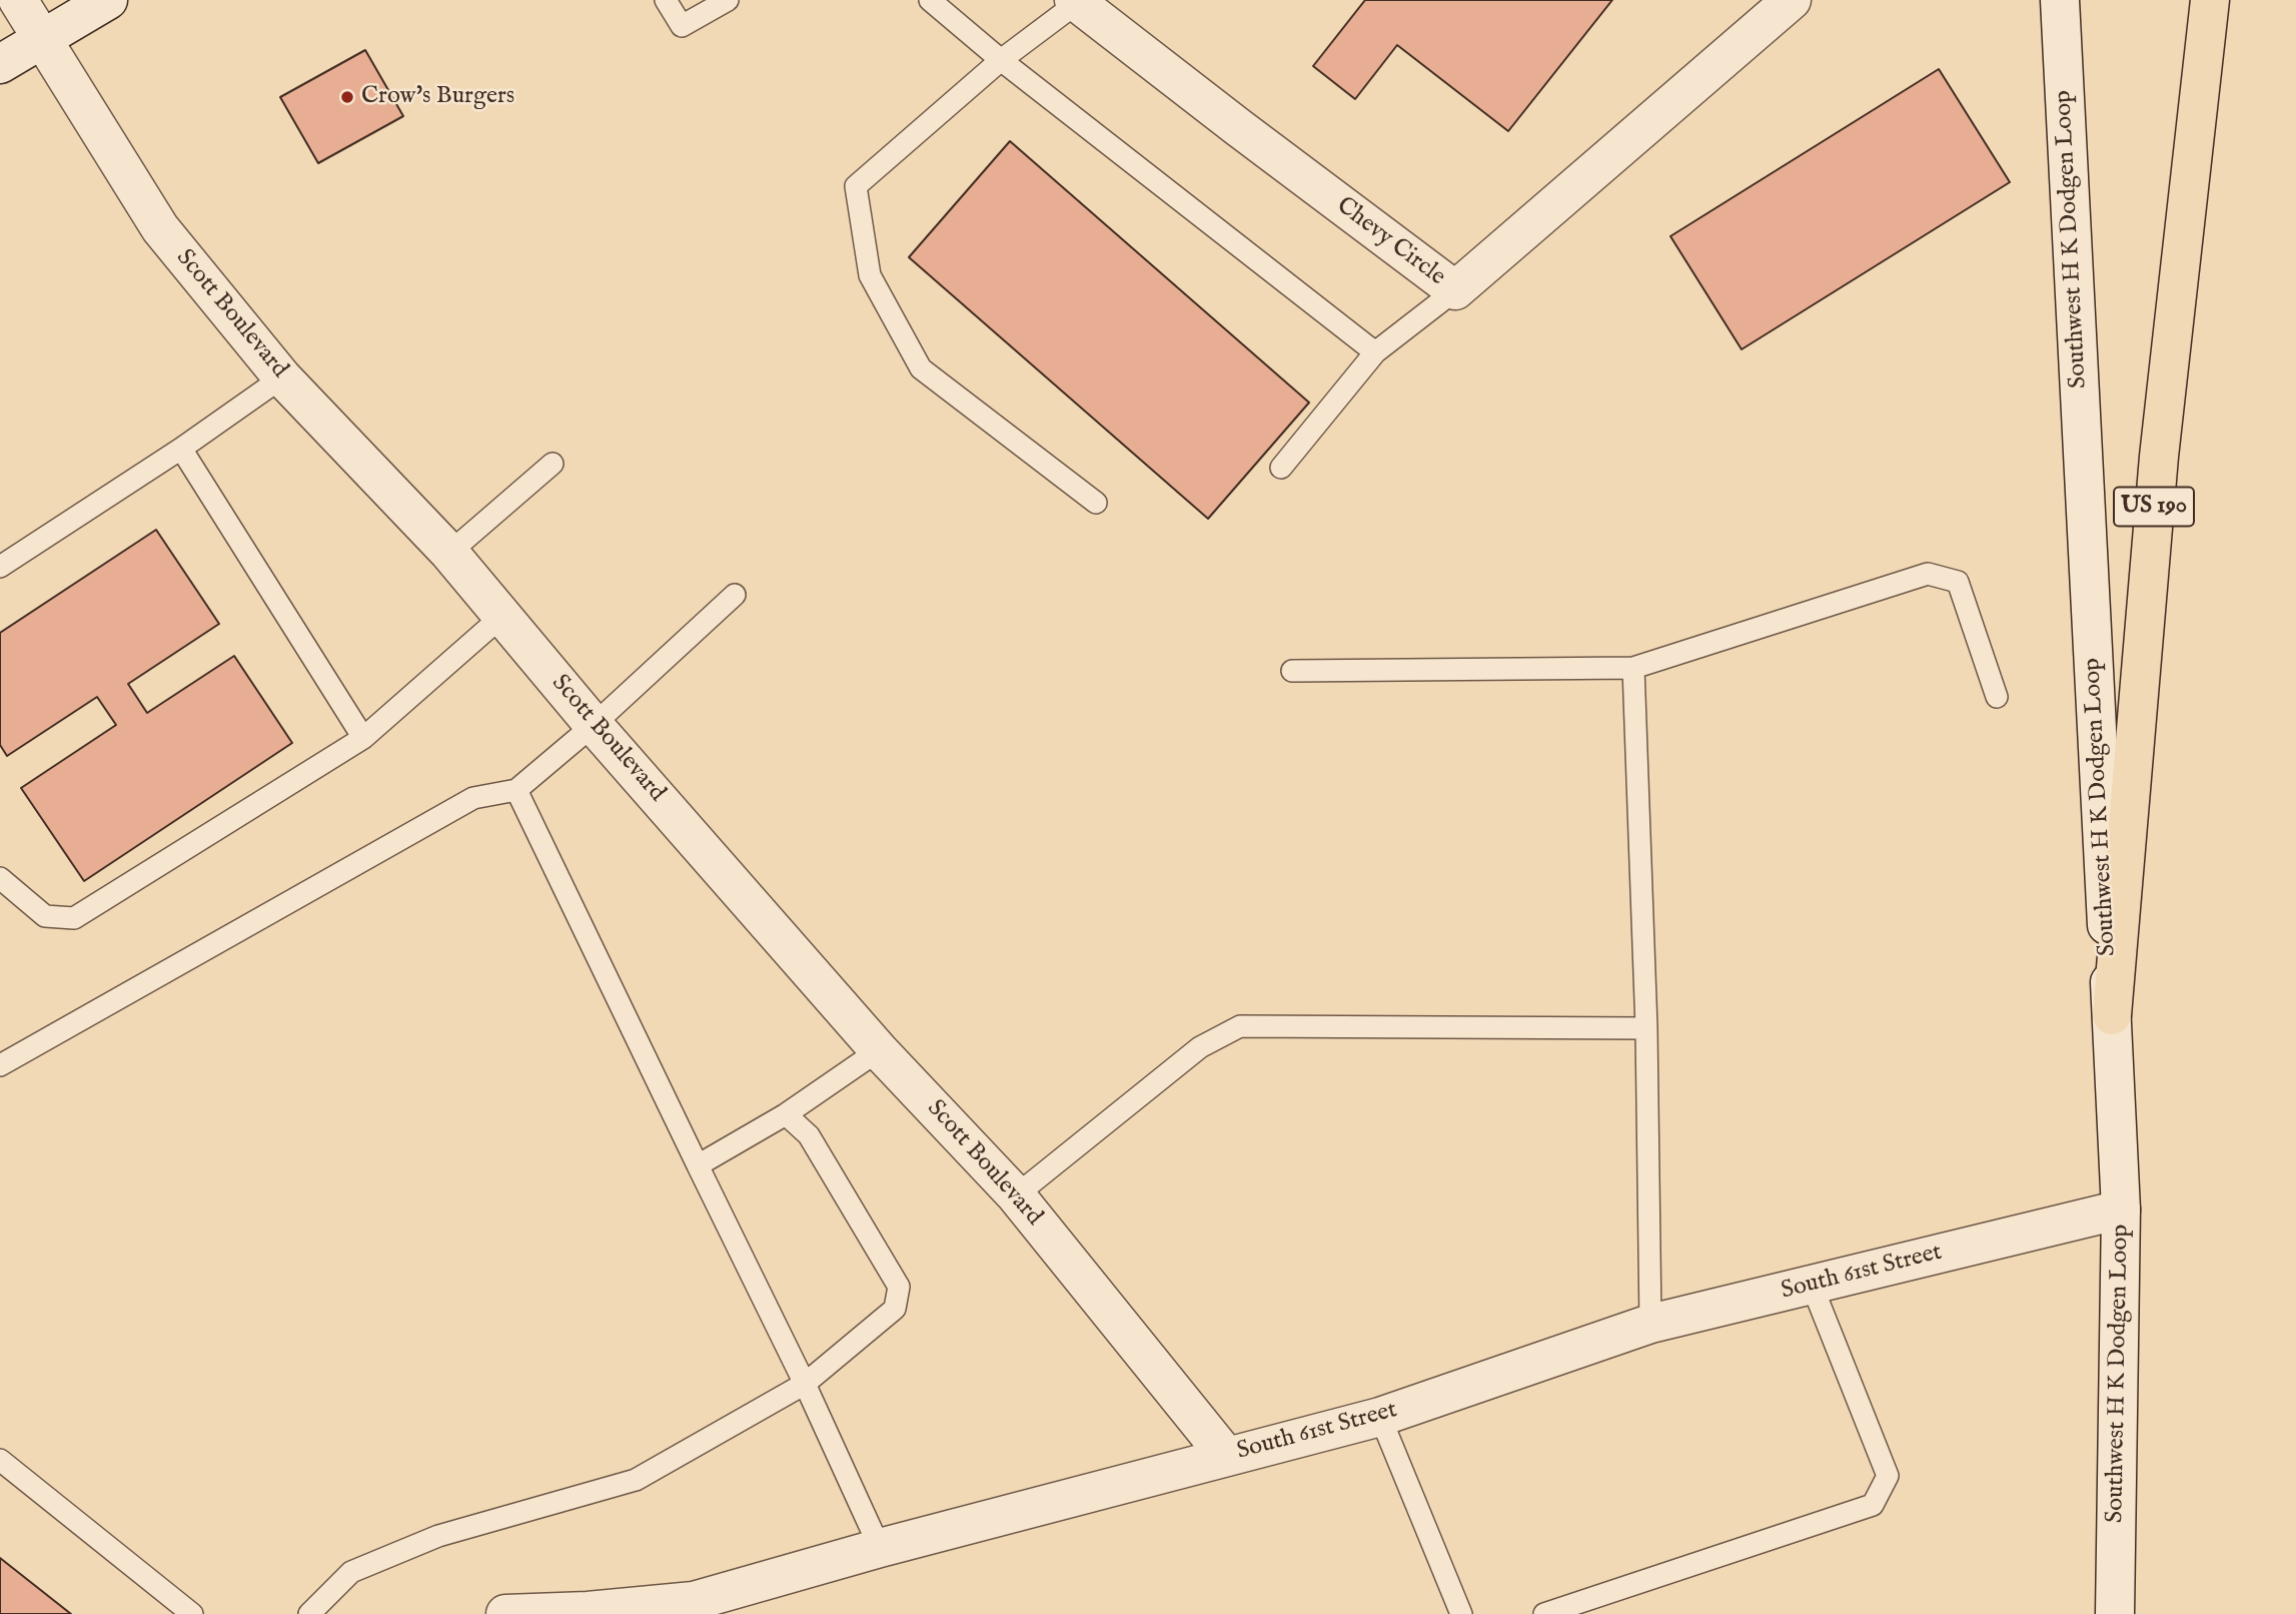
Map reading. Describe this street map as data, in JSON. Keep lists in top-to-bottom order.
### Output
{
  "streets": {
    "highway": ["US 190"],
    "street": [
      "Southwest H K Dodgen Loop",
      "Chevy Circle",
      "Scott Boulevard",
      "South 61st Street"
    ]
  },
  "crossings": [
    ["Southwest H K Dodgen Loop", "US 190"],
    ["Southwest H K Dodgen Loop", "South 61st Street"],
    ["Scott Boulevard", "South 61st Street"]
  ],
  "places": ["Crow's Burgers"]
}
